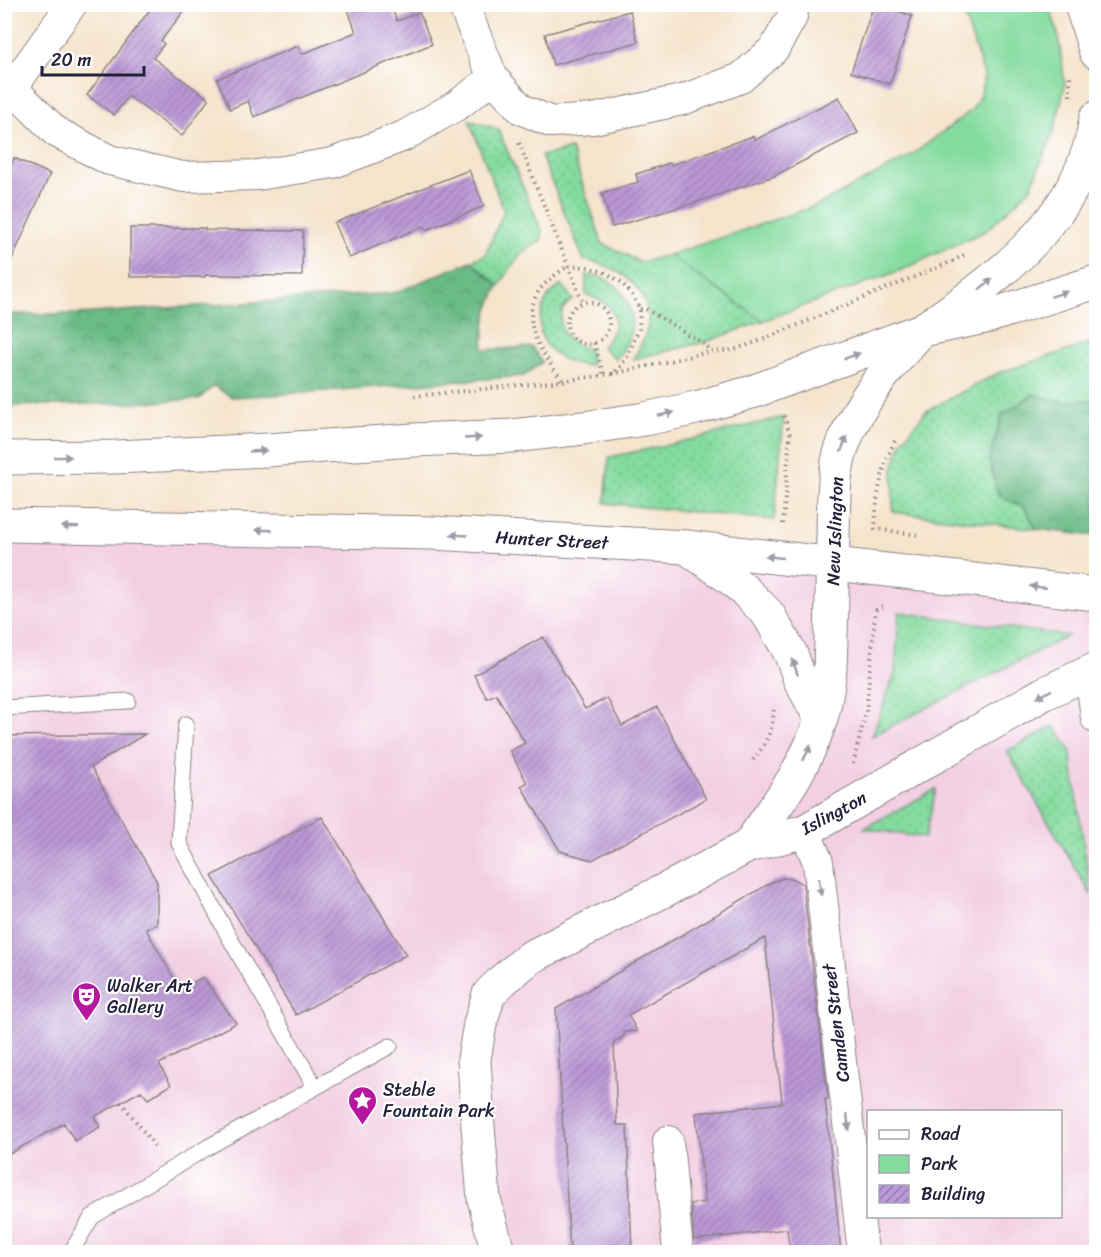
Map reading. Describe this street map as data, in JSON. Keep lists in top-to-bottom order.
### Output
{
  "streets": {
    "main road": ["New Islington", "Hunter Street", "Islington"],
    "street": ["Camden Street"]
  },
  "crossings": [
    ["New Islington", "Hunter Street"],
    ["New Islington", "Islington"],
    ["Islington", "Camden Street"]
  ],
  "one_way": ["New Islington", "Camden Street"],
  "places": {
    "theatre": ["Walker Art Gallery"],
    "place": ["Steble Fountain Park"]
  },
  "legend": ["Road", "Park", "Building"],
  "scale_bar": "20 m"
}
